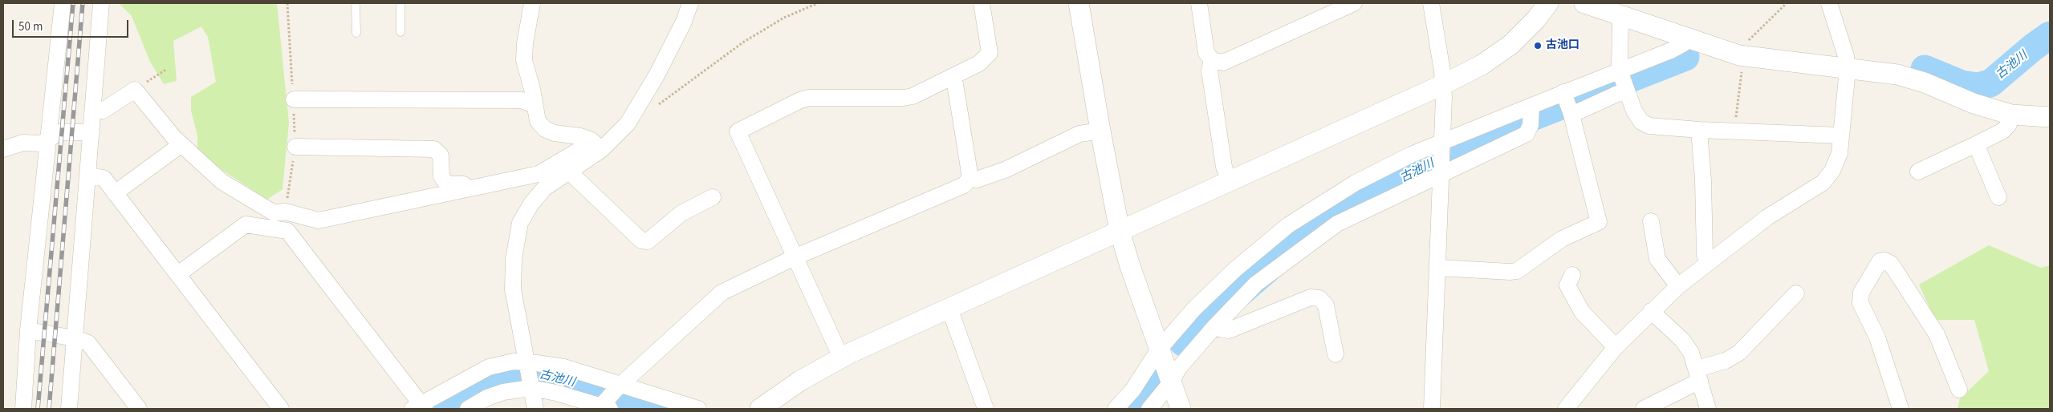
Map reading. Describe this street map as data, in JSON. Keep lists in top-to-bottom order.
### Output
{
  "water": ["古池川"],
  "places": ["古池口"],
  "scale_bar": "50 m"
}
